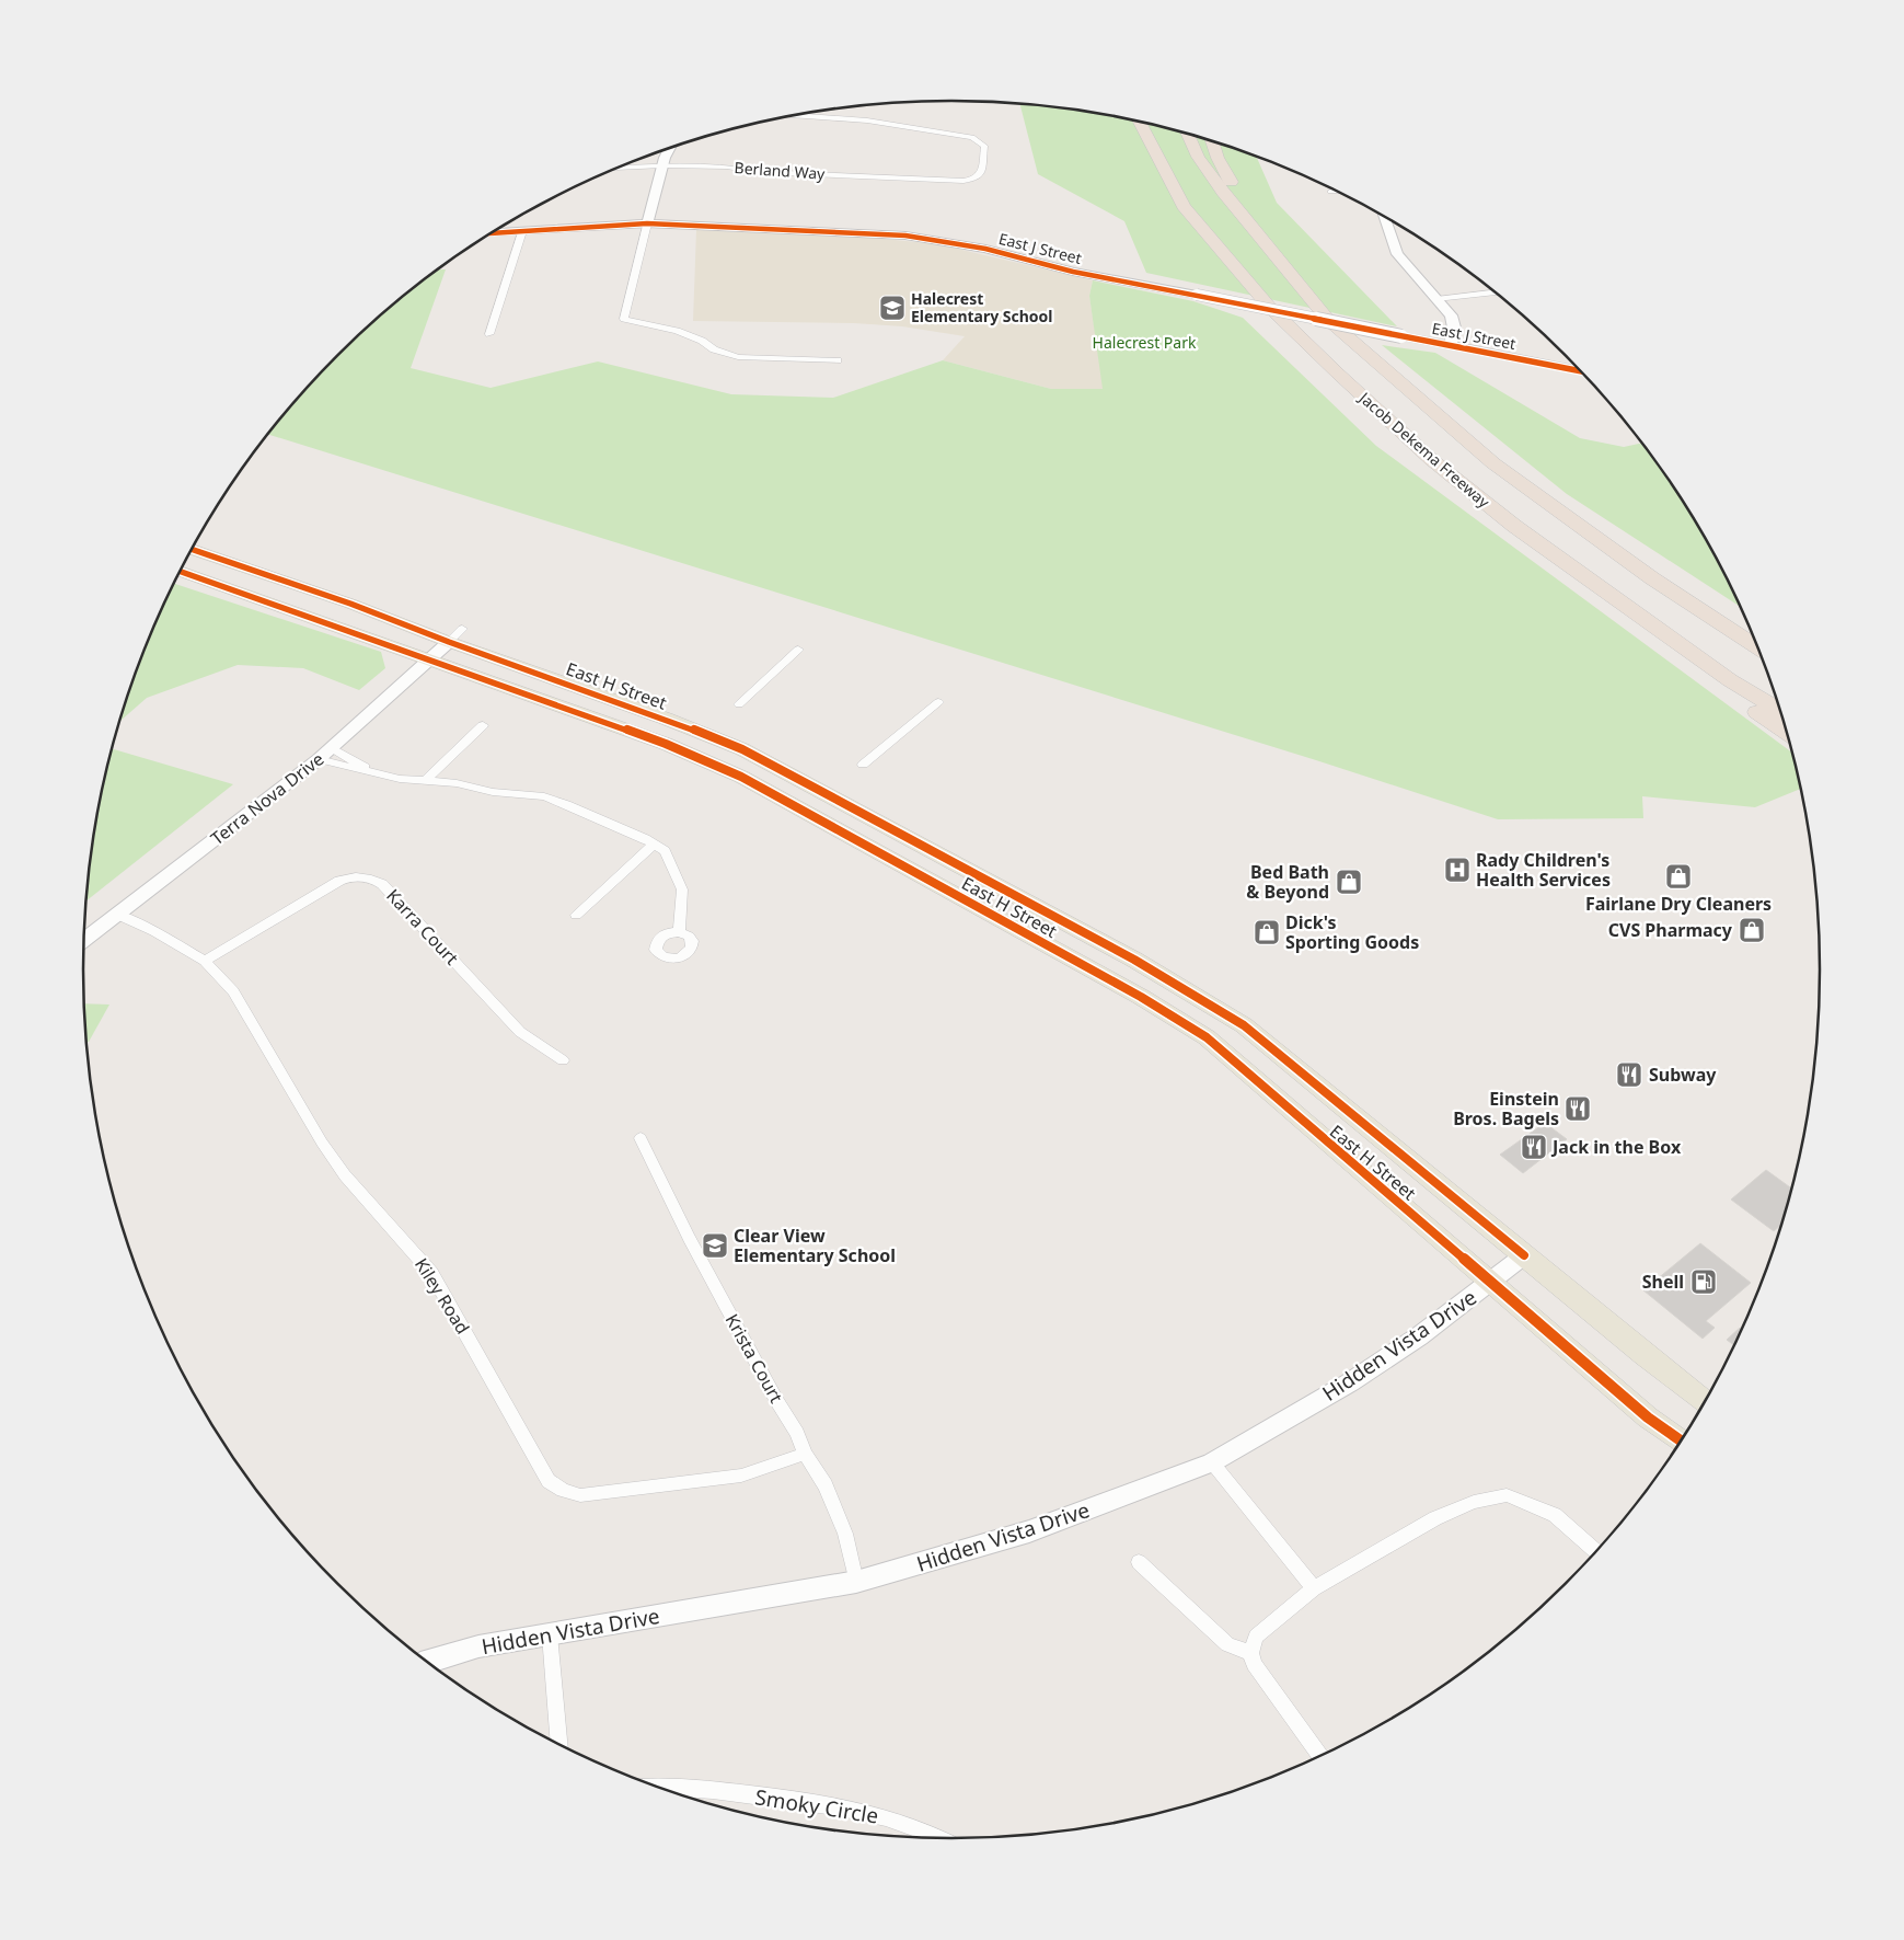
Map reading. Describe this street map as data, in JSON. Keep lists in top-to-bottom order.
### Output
{
  "streets": {
    "highway": ["Jacob Dekema Freeway"],
    "main road": ["East H Street"],
    "street": [
      "Berland Way",
      "East J Street",
      "Terra Nova Drive",
      "Karra Court",
      "Kiley Road",
      "Hidden Vista Drive",
      "Krista Court",
      "Smoky Circle"
    ]
  },
  "crossings": [
    ["East H Street", "Terra Nova Drive"],
    ["East H Street", "Hidden Vista Drive"],
    ["Terra Nova Drive", "Kiley Road"],
    ["Karra Court", "Kiley Road"],
    ["Kiley Road", "Krista Court"],
    ["Hidden Vista Drive", "Krista Court"]
  ],
  "parks": ["Halecrest Park"],
  "places": {
    "school or university": ["Halecrest Elementary School", "Clear View Elementary School"],
    "hospital": ["Rady Children's Health Services"],
    "shop": [
      "Fairlane Dry Cleaners",
      "Bed Bath & Beyond",
      "CVS Pharmacy",
      "Dick's Sporting Goods"
    ],
    "restaurant": ["Subway", "Einstein Bros. Bagels", "Jack in the Box"],
    "fuel station": ["Shell"]
  }
}
